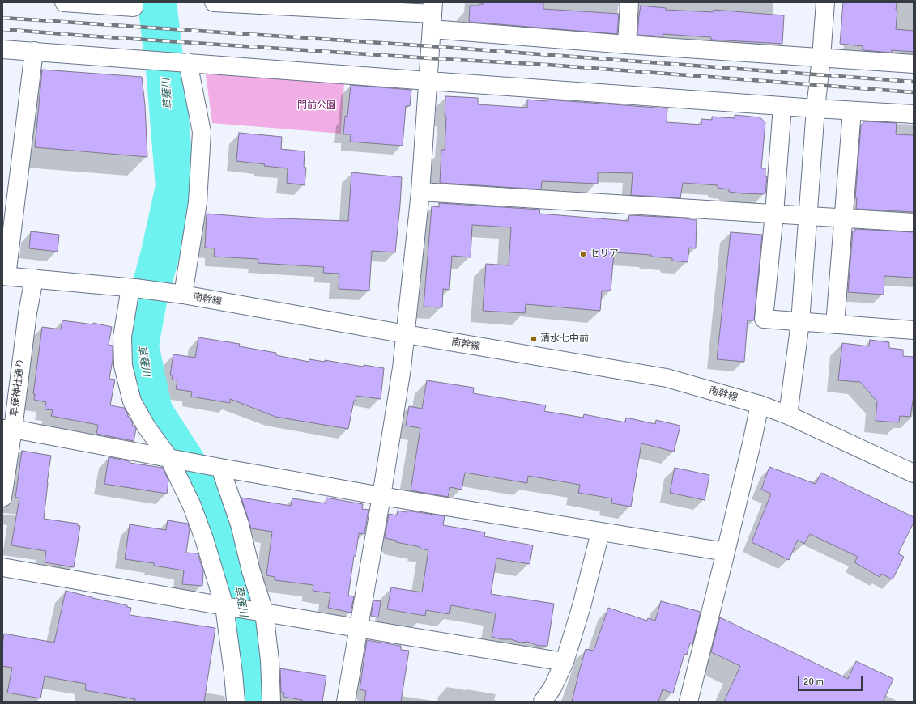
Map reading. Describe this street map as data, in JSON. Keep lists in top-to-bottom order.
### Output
{
  "streets": {
    "street": ["南幹線", "草薙神社通り"]
  },
  "crossings": [
    ["南幹線", "草薙神社通り"]
  ],
  "water": ["草薙川"],
  "parks": ["門前公園"],
  "places": ["セリア", "清水七中前"],
  "scale_bar": "20 m"
}
